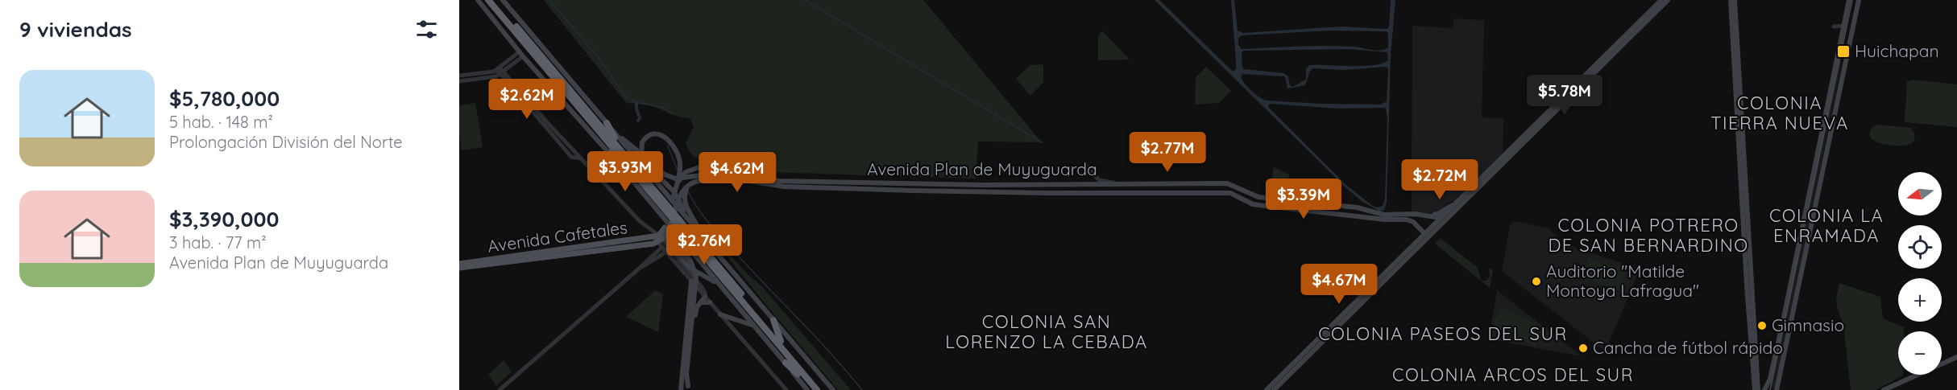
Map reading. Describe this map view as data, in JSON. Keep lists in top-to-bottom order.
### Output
{
  "streets": {
    "main road": ["Avenida Plan de Muyuguarda", "Avenida Cafetales"]
  },
  "districts": [
    "COLONIA TIERRA NUEVA",
    "COLONIA LA ENRAMADA",
    "COLONIA POTRERO DE SAN BERNARDINO",
    "COLONIA SAN LORENZO LA CEBADA",
    "COLONIA PASEOS DEL SUR",
    "COLONIA ARCOS DEL SUR"
  ],
  "places": {
    "transit": ["Huichapan"],
    "other": ["Auditorio \"Matilde Montoya Lafragua\"", "Gimnasio", "Cancha de fútbol rápido"]
  },
  "north": "left",
  "page": {
    "heading": "9 viviendas",
    "list": [
      {
        "name": "$5,780,000",
        "note": "5 hab. · 148 m² · Prolongación División del Norte"
      },
      {
        "name": "$3,390,000",
        "note": "3 hab. · 77 m² · Avenida Plan de Muyuguarda"
      }
    ],
    "price": [
      "$5.78M",
      "$2.62M",
      "$2.77M",
      "$3.93M",
      "$4.62M",
      "$2.72M",
      "$3.39M",
      "$2.76M",
      "$4.67M"
    ],
    "map_buttons": ["+", "−"]
  }
}
